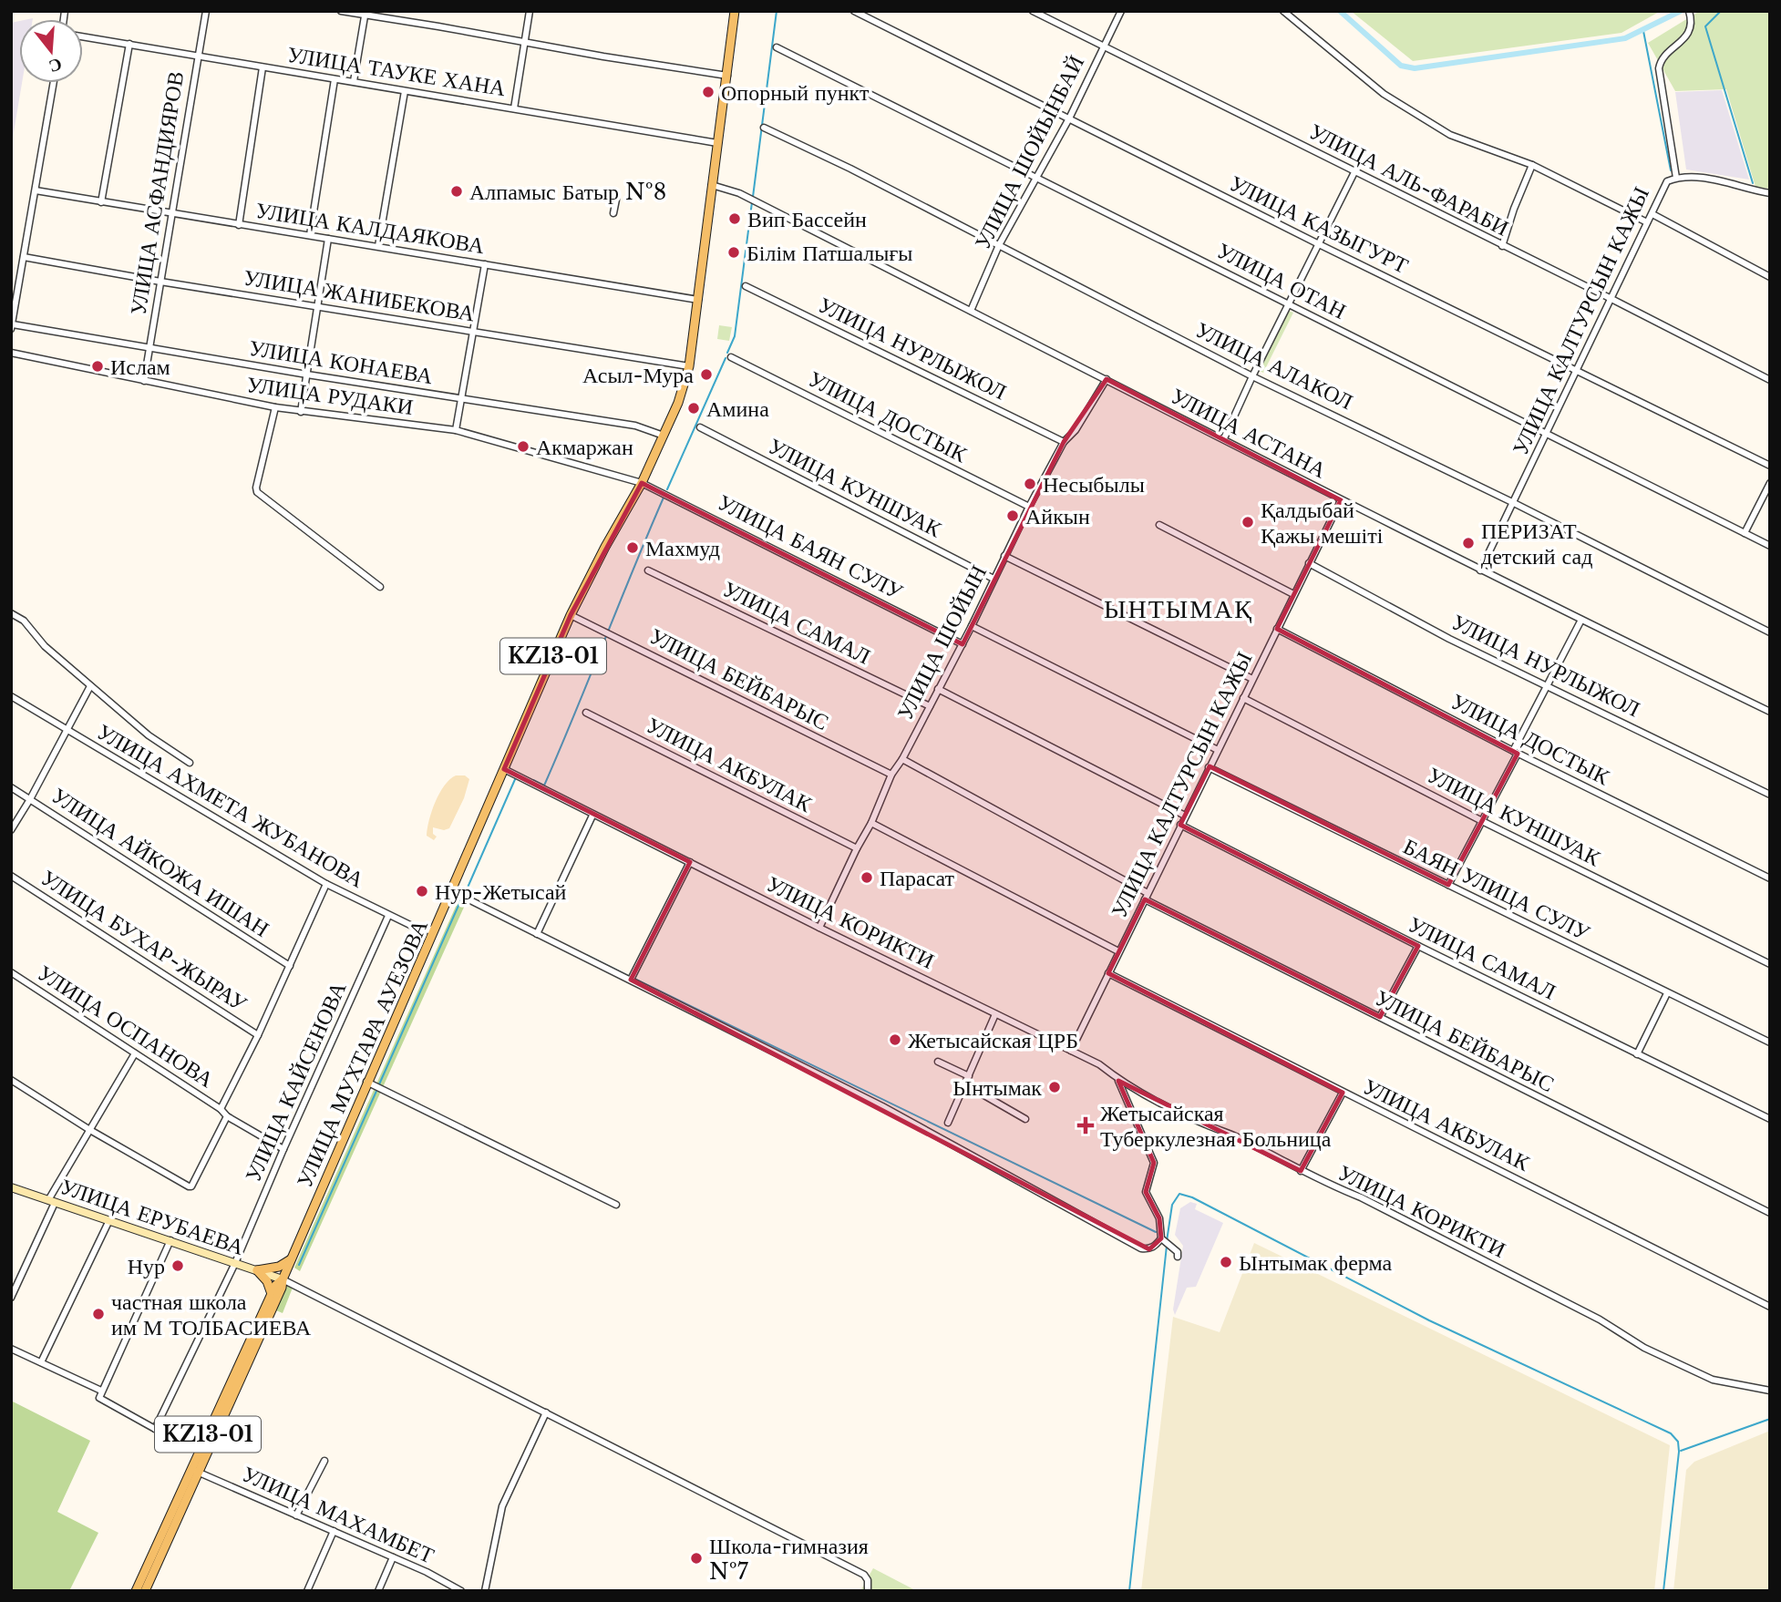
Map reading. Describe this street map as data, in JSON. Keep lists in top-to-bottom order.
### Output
{
  "streets": {
    "main road": ["KZ13-01", "УЛИЦА МУХТАРА АУЕЗОВА"],
    "street": [
      "УЛИЦА ТАУКЕ ХАНА",
      "УЛИЦА ШОЙЫНБАЙ",
      "УЛИЦА АЛЬ-ФАРАБИ",
      "УЛИЦА АСФАНДИЯРОВ",
      "УЛИЦА КАЗЫГУРТ",
      "УЛИЦА КАЛДАЯКОВА",
      "УЛИЦА ОТАН",
      "УЛИЦА ЖАНИБЕКОВА",
      "УЛИЦА КАЛТУРСЫН КАЖЫ",
      "УЛИЦА НУРЛЫЖОЛ",
      "УЛИЦА КОНАЕВА",
      "УЛИЦА АЛАКОЛ",
      "УЛИЦА РУДАКИ",
      "УЛИЦА ДОСТЫК",
      "УЛИЦА АСТАНА",
      "УЛИЦА КУНШУАК",
      "УЛИЦА БАЯН СУЛУ",
      "УЛИЦА САМАЛ",
      "УЛИЦА ШОЙЫН",
      "УЛИЦА БЕЙБАРЫС",
      "УЛИЦА АКБУЛАК",
      "УЛИЦА АХМЕТА ЖУБАНОВА",
      "УЛИЦА АЙКОЖА ИШАН",
      "БАЯН УЛИЦА СУЛУ",
      "УЛИЦА КОРИКТИ",
      "УЛИЦА БУХАР-ЖЫРАУ",
      "УЛИЦА ОСПАНОВА",
      "УЛИЦА КАЙСЕНОВА",
      "УЛИЦА ЕРУБАЕВА",
      "УЛИЦА МАХАМБЕТ"
    ]
  },
  "crossings": [
    ["УЛИЦА ТАУКЕ ХАНА", "УЛИЦА АСФАНДИЯРОВ"],
    ["УЛИЦА ТАУКЕ ХАНА", "УЛИЦА МУХТАРА АУЕЗОВА"],
    ["УЛИЦА ШОЙЫНБАЙ", "УЛИЦА АЛЬ-ФАРАБИ"],
    ["УЛИЦА ШОЙЫНБАЙ", "УЛИЦА КАЗЫГУРТ"],
    ["УЛИЦА ШОЙЫНБАЙ", "УЛИЦА ОТАН"],
    ["УЛИЦА ШОЙЫНБАЙ", "УЛИЦА АЛАКОЛ"],
    ["УЛИЦА ШОЙЫНБАЙ", "УЛИЦА АСТАНА"],
    ["УЛИЦА АЛЬ-ФАРАБИ", "УЛИЦА КАЛТУРСЫН КАЖЫ"],
    ["УЛИЦА АСФАНДИЯРОВ", "УЛИЦА КАЛДАЯКОВА"],
    ["УЛИЦА АСФАНДИЯРОВ", "УЛИЦА ЖАНИБЕКОВА"],
    ["УЛИЦА АСФАНДИЯРОВ", "УЛИЦА КОНАЕВА"],
    ["УЛИЦА АСФАНДИЯРОВ", "УЛИЦА РУДАКИ"],
    ["УЛИЦА КАЗЫГУРТ", "УЛИЦА КАЛТУРСЫН КАЖЫ"],
    ["УЛИЦА КАЛДАЯКОВА", "УЛИЦА МУХТАРА АУЕЗОВА"],
    ["УЛИЦА ОТАН", "УЛИЦА КАЛТУРСЫН КАЖЫ"],
    ["УЛИЦА ЖАНИБЕКОВА", "УЛИЦА МУХТАРА АУЕЗОВА"],
    ["УЛИЦА КАЛТУРСЫН КАЖЫ", "УЛИЦА НУРЛЫЖОЛ"],
    ["УЛИЦА КАЛТУРСЫН КАЖЫ", "УЛИЦА АЛАКОЛ"],
    ["УЛИЦА КАЛТУРСЫН КАЖЫ", "УЛИЦА ДОСТЫК"],
    ["УЛИЦА КАЛТУРСЫН КАЖЫ", "УЛИЦА АСТАНА"],
    ["УЛИЦА КАЛТУРСЫН КАЖЫ", "УЛИЦА КУНШУАК"],
    ["УЛИЦА КАЛТУРСЫН КАЖЫ", "УЛИЦА САМАЛ"],
    ["УЛИЦА КАЛТУРСЫН КАЖЫ", "УЛИЦА БЕЙБАРЫС"],
    ["УЛИЦА КАЛТУРСЫН КАЖЫ", "УЛИЦА АКБУЛАК"],
    ["УЛИЦА КАЛТУРСЫН КАЖЫ", "БАЯН УЛИЦА СУЛУ"],
    ["УЛИЦА КАЛТУРСЫН КАЖЫ", "УЛИЦА КОРИКТИ"],
    ["УЛИЦА НУРЛЫЖОЛ", "УЛИЦА ШОЙЫН"],
    ["УЛИЦА КОНАЕВА", "УЛИЦА МУХТАРА АУЕЗОВА"],
    ["УЛИЦА РУДАКИ", "УЛИЦА БАЯН СУЛУ"],
    ["УЛИЦА РУДАКИ", "УЛИЦА МУХТАРА АУЕЗОВА"],
    ["УЛИЦА ДОСТЫК", "УЛИЦА ШОЙЫН"],
    ["УЛИЦА АСТАНА", "УЛИЦА ШОЙЫН"],
    ["УЛИЦА АСТАНА", "УЛИЦА МУХТАРА АУЕЗОВА"],
    ["УЛИЦА КУНШУАК", "УЛИЦА ШОЙЫН"],
    ["УЛИЦА БАЯН СУЛУ", "УЛИЦА ШОЙЫН"],
    ["УЛИЦА БАЯН СУЛУ", "УЛИЦА МУХТАРА АУЕЗОВА"],
    ["УЛИЦА САМАЛ", "УЛИЦА ШОЙЫН"],
    ["УЛИЦА ШОЙЫН", "УЛИЦА БЕЙБАРЫС"],
    ["УЛИЦА ШОЙЫН", "УЛИЦА АКБУЛАК"],
    ["УЛИЦА ШОЙЫН", "УЛИЦА КОРИКТИ"],
    ["УЛИЦА БЕЙБАРЫС", "УЛИЦА МУХТАРА АУЕЗОВА"],
    ["УЛИЦА АХМЕТА ЖУБАНОВА", "УЛИЦА МУХТАРА АУЕЗОВА"],
    ["УЛИЦА АХМЕТА ЖУБАНОВА", "УЛИЦА КАЙСЕНОВА"],
    ["УЛИЦА КОРИКТИ", "УЛИЦА МУХТАРА АУЕЗОВА"],
    ["УЛИЦА ОСПАНОВА", "УЛИЦА КАЙСЕНОВА"],
    ["УЛИЦА МУХТАРА АУЕЗОВА", "УЛИЦА ЕРУБАЕВА"],
    ["УЛИЦА МУХТАРА АУЕЗОВА", "УЛИЦА МАХАМБЕТ"],
    ["УЛИЦА КАЙСЕНОВА", "УЛИЦА ЕРУБАЕВА"]
  ],
  "districts": ["ЫНТЫМАҚ"],
  "places": {
    "other": [
      "Опорный пункт",
      "Алпамыс Батыр №8",
      "Вип Бассейн",
      "Білім Патшалығы",
      "Ислам",
      "Асыл-Мура",
      "Амина",
      "Акмаржан",
      "Несыбылы",
      "Айкын",
      "Қалдыбай Қажы мешіті",
      "ПЕРИЗАТ детский сад",
      "Махмуд",
      "Парасат",
      "Нур-Жетысай",
      "Жетысайская ЦРБ",
      "Ынтымак",
      "Ынтымак ферма",
      "Нур",
      "частная школа им М ТОЛБАСИЕВА",
      "Школа-гимназия №7"
    ],
    "health": ["Жетысайская Туберкулезная Больница"]
  },
  "north": "bottom"
}
